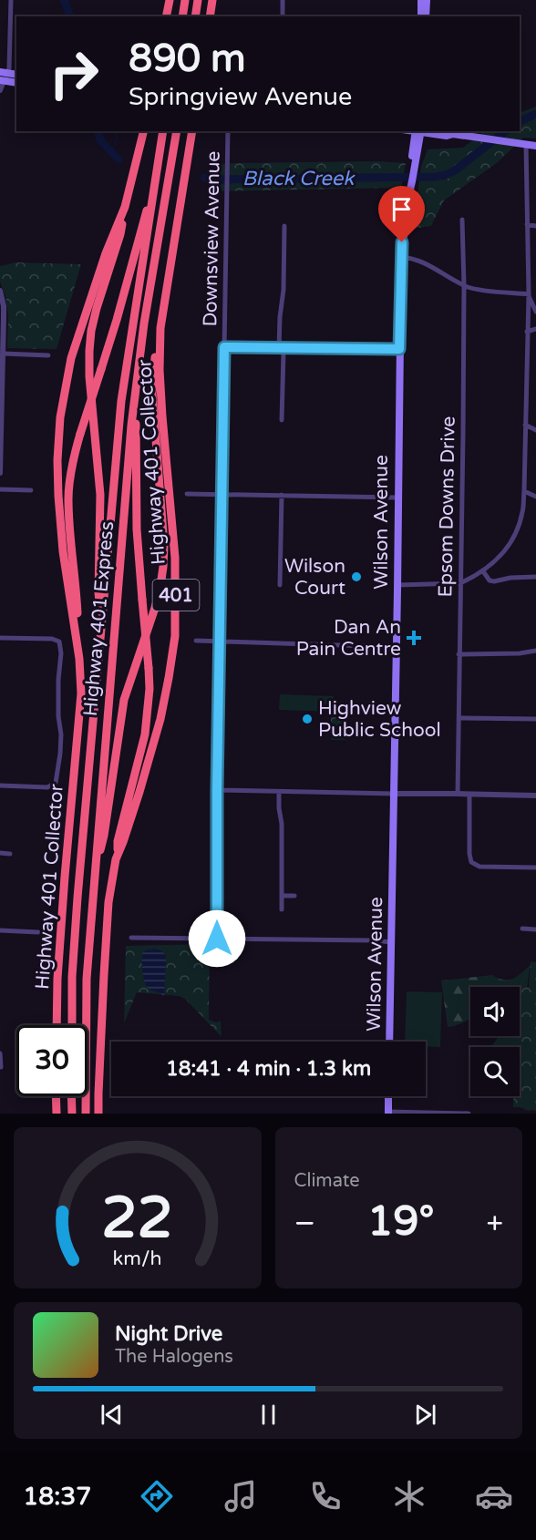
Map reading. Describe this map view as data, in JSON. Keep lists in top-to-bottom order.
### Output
{
  "streets": {
    "highway": ["Highway 401 Collector", "401", "Highway 401 Express"],
    "main road": ["Wilson Avenue"],
    "street": ["Downsview Avenue", "Epsom Downs Drive"]
  },
  "water": ["Black Creek"],
  "places": {
    "other": ["Wilson Court", "Highview Public School"],
    "health": ["Dan An Pain Centre"]
  },
  "page": {
    "turn": ["890 m", "Springview Avenue"],
    "limit": "30",
    "trip": "18:41 · 4 min · 1.3 km",
    "tile": "Climate",
    "heat": ["−", "19°", "+"],
    "song": ["Night Drive", "The Halogens"],
    "tabs": "18:37",
    "gauge": ["22", "km/h"]
  }
}
